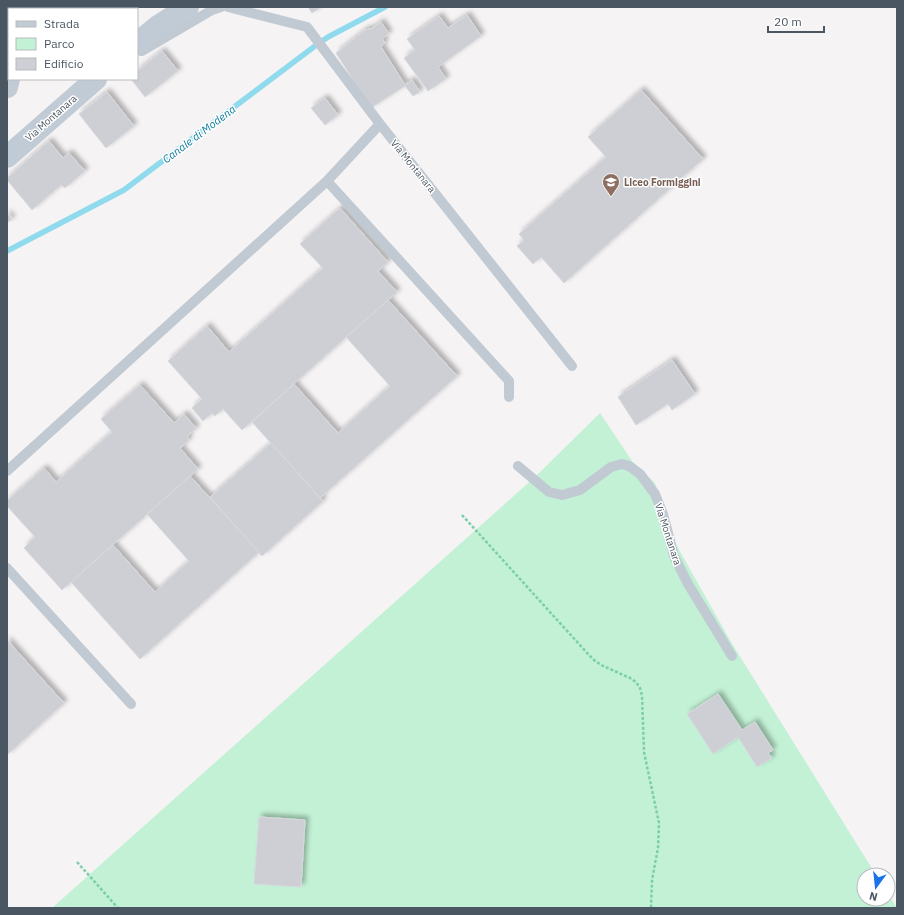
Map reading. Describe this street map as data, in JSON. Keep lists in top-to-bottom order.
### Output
{
  "streets": {
    "main road": ["Via Montanara"]
  },
  "water": ["Canale di Modena"],
  "places": {
    "school or university": ["Liceo Formiggini"]
  },
  "legend": ["Strada", "Parco", "Edificio"],
  "scale_bar": "20 m",
  "north": "bottom"
}
